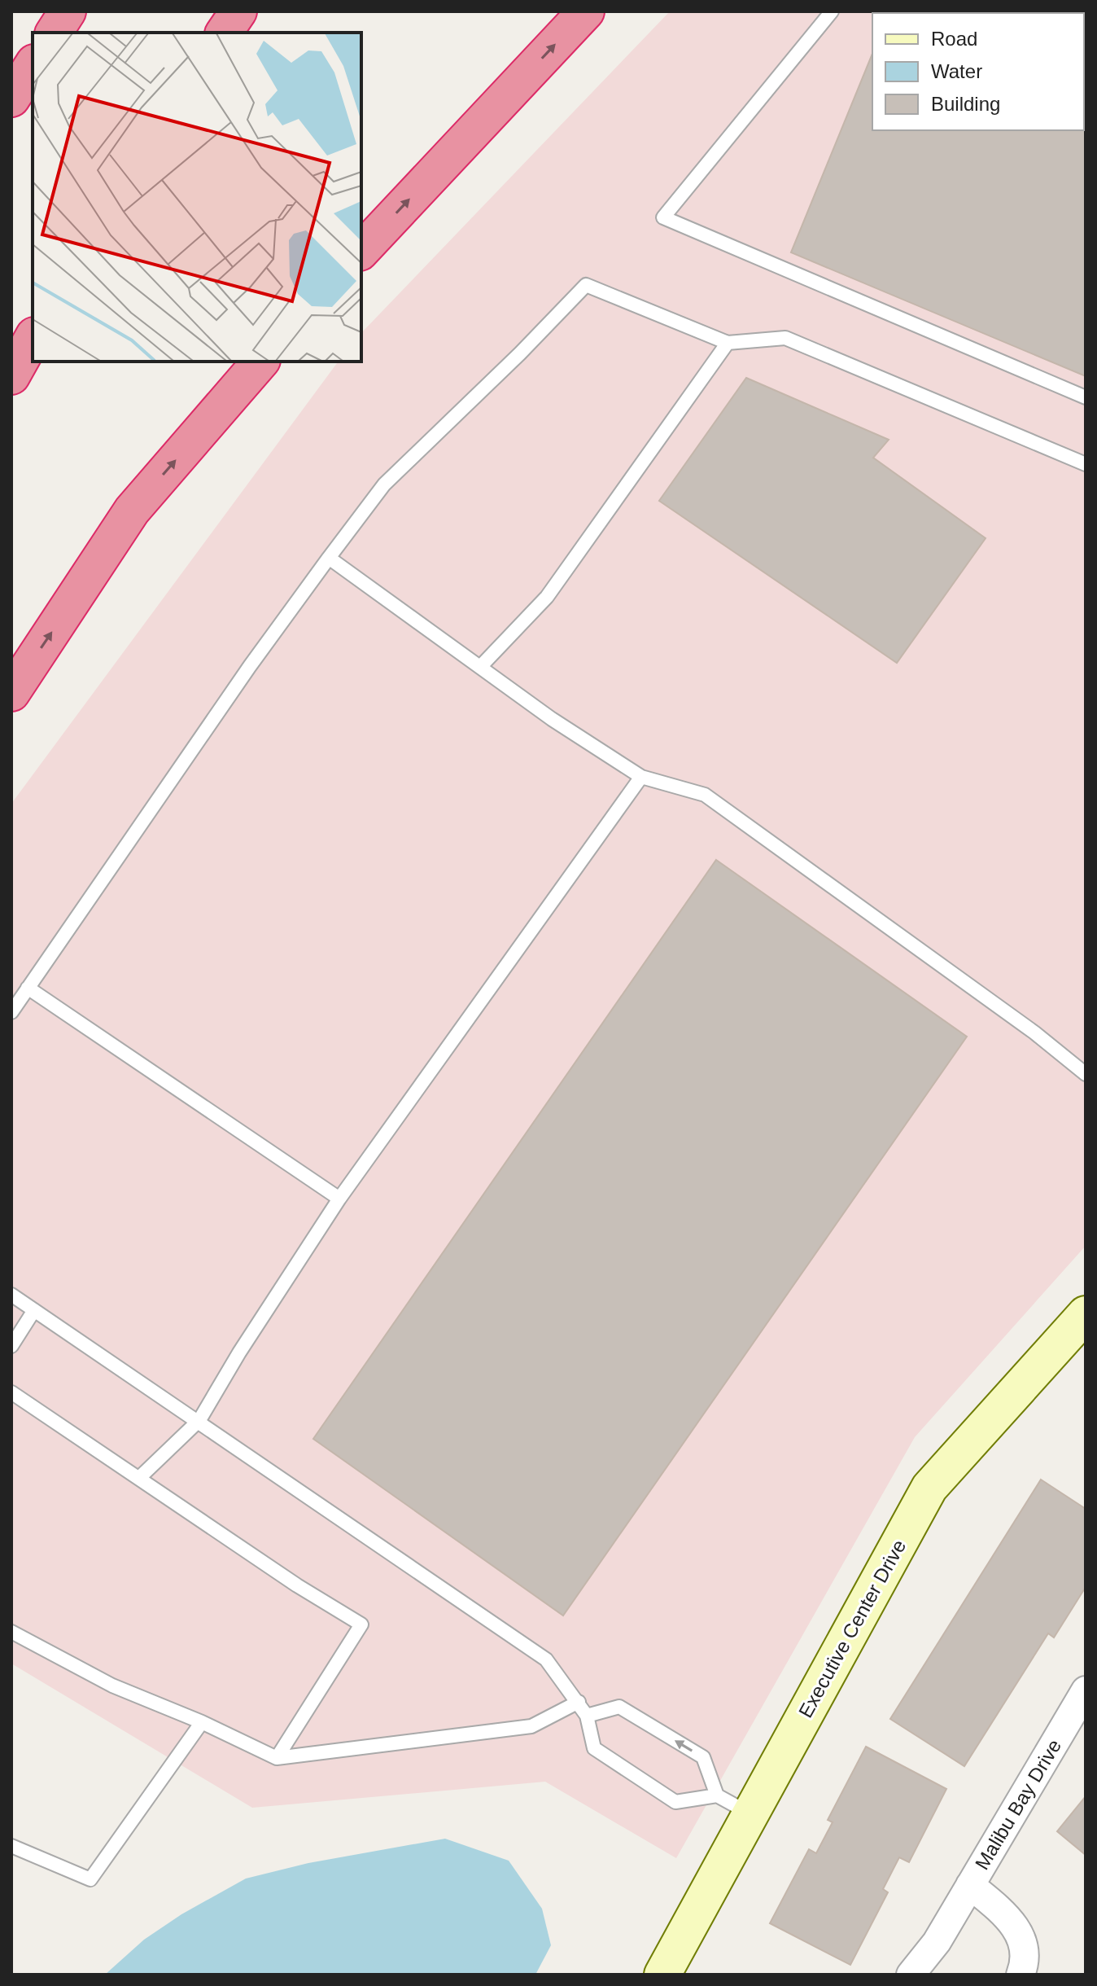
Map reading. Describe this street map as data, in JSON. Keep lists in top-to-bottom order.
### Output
{
  "streets": {
    "street": ["Executive Center Drive", "Malibu Bay Drive"]
  },
  "legend": ["Road", "Water", "Building"]
}
